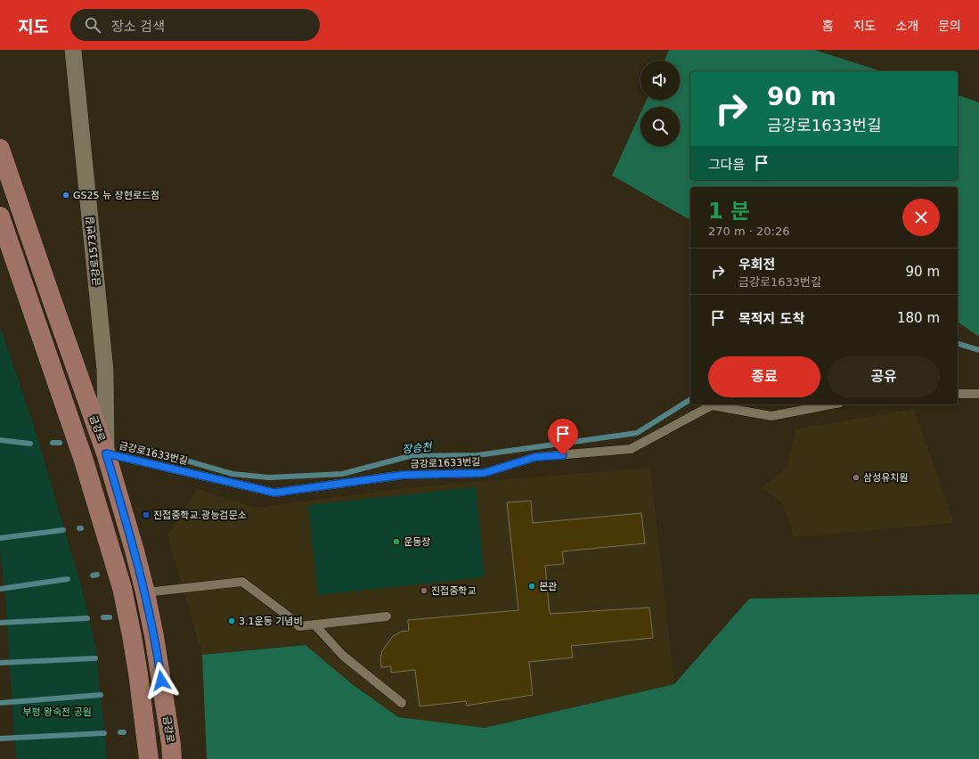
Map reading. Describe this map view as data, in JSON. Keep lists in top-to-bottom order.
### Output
{
  "streets": {
    "main road": ["금강로"],
    "street": ["금강로1573번길"],
    "lane": ["금강로1633번길"]
  },
  "crossings": [
    ["금강로1573번길", "금강로"],
    ["금강로1573번길", "금강로1633번길"],
    ["금강로", "금강로1633번길"]
  ],
  "water": ["장승천"],
  "parks": ["부평 왕숙천 공원"],
  "places": {
    "other": [
      "GS25 뉴 장현로드점",
      "삼성유치원",
      "운동장",
      "본관",
      "진접중학교",
      "3.1운동 기념비"
    ],
    "transit": ["진접중학교.광능검문소"]
  },
  "page": {
    "header": "지도",
    "search": "장소 검색",
    "nav": [
      "홈",
      "지도",
      "소개",
      "문의"
    ],
    "turn": ["90 m", "금강로1633번길"],
    "then": "그다음",
    "heading": ["1 분", "270 m · 20:26"],
    "list": [
      {
        "name": "우회전",
        "note": "금강로1633번길",
        "value": "90 m"
      },
      {
        "name": "목적지 도착",
        "value": "180 m"
      }
    ],
    "buttons": ["종료", "공유"]
  }
}
